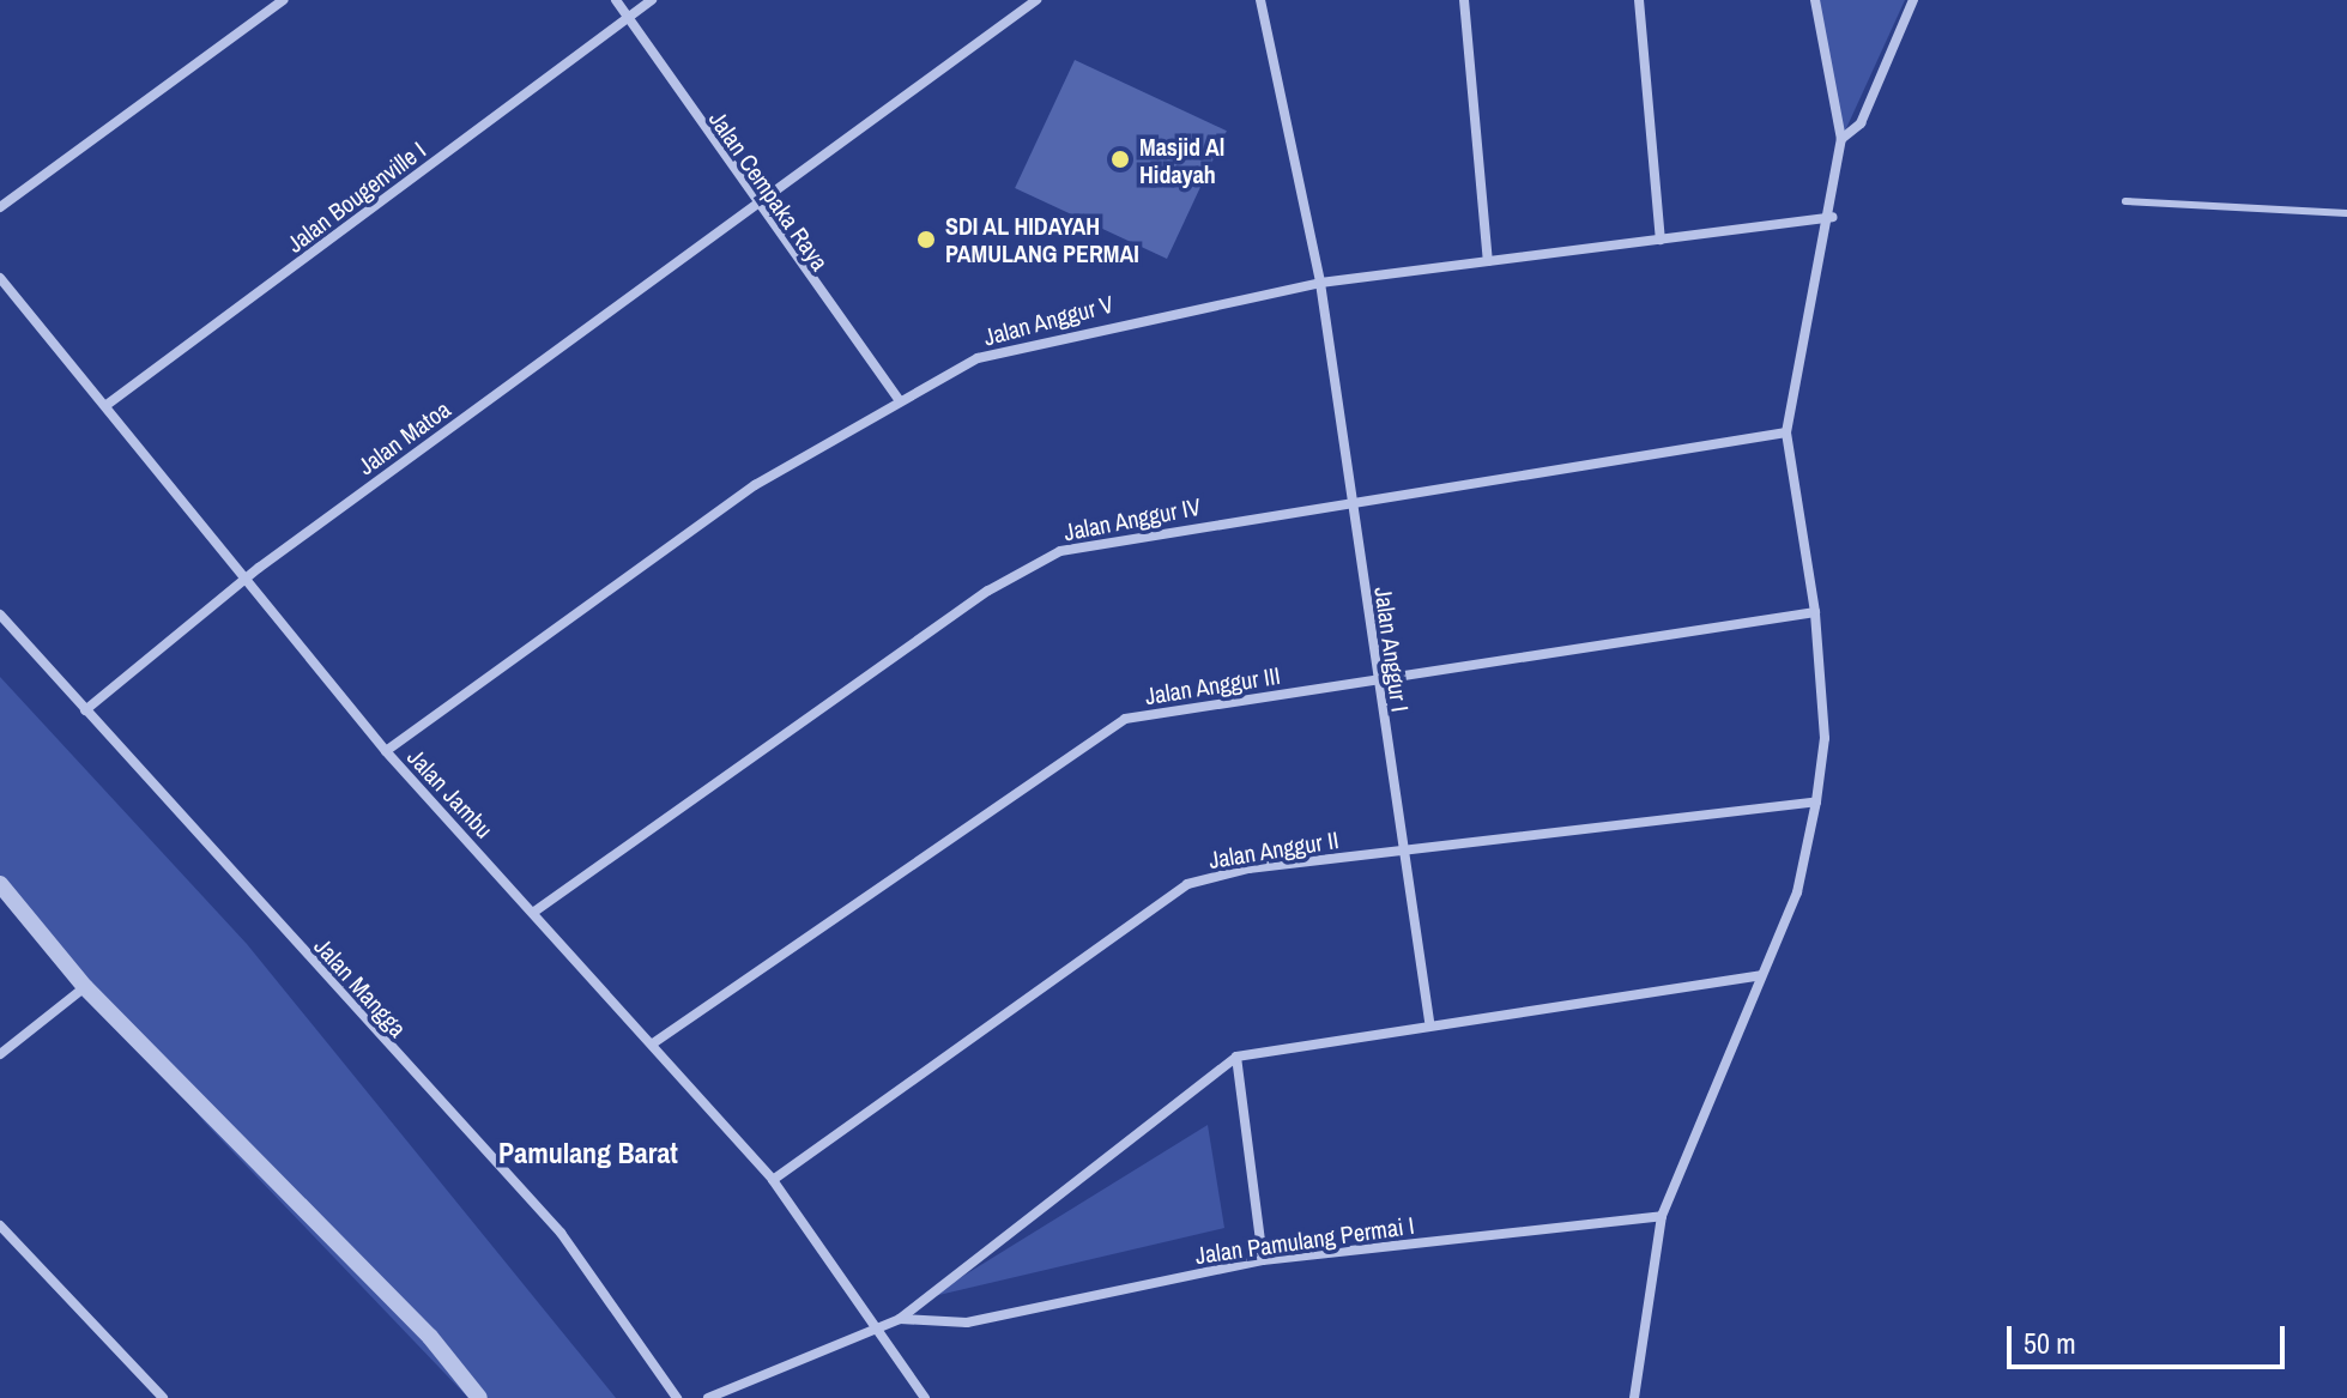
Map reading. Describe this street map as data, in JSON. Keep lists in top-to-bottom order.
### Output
{
  "streets": {
    "street": [
      "Jalan Cempaka Raya",
      "Jalan Bougenville I",
      "Jalan Anggur V",
      "Jalan Matoa",
      "Jalan Anggur IV",
      "Jalan Anggur I",
      "Jalan Anggur III",
      "Jalan Jambu",
      "Jalan Anggur II",
      "Jalan Mangga",
      "Jalan Pamulang Permai I"
    ]
  },
  "crossings": [
    ["Jalan Cempaka Raya", "Jalan Bougenville I"],
    ["Jalan Cempaka Raya", "Jalan Anggur V"],
    ["Jalan Cempaka Raya", "Jalan Matoa"],
    ["Jalan Bougenville I", "Jalan Jambu"],
    ["Jalan Anggur V", "Jalan Anggur I"],
    ["Jalan Anggur V", "Jalan Jambu"],
    ["Jalan Matoa", "Jalan Jambu"],
    ["Jalan Matoa", "Jalan Mangga"],
    ["Jalan Anggur IV", "Jalan Anggur I"],
    ["Jalan Anggur IV", "Jalan Jambu"],
    ["Jalan Anggur I", "Jalan Anggur III"],
    ["Jalan Anggur I", "Jalan Anggur II"],
    ["Jalan Anggur III", "Jalan Jambu"],
    ["Jalan Jambu", "Jalan Anggur II"]
  ],
  "districts": ["Pamulang Barat"],
  "places": ["Masjid Al Hidayah", "SDI AL HIDAYAH PAMULANG PERMAI"],
  "scale_bar": "50 m"
}
